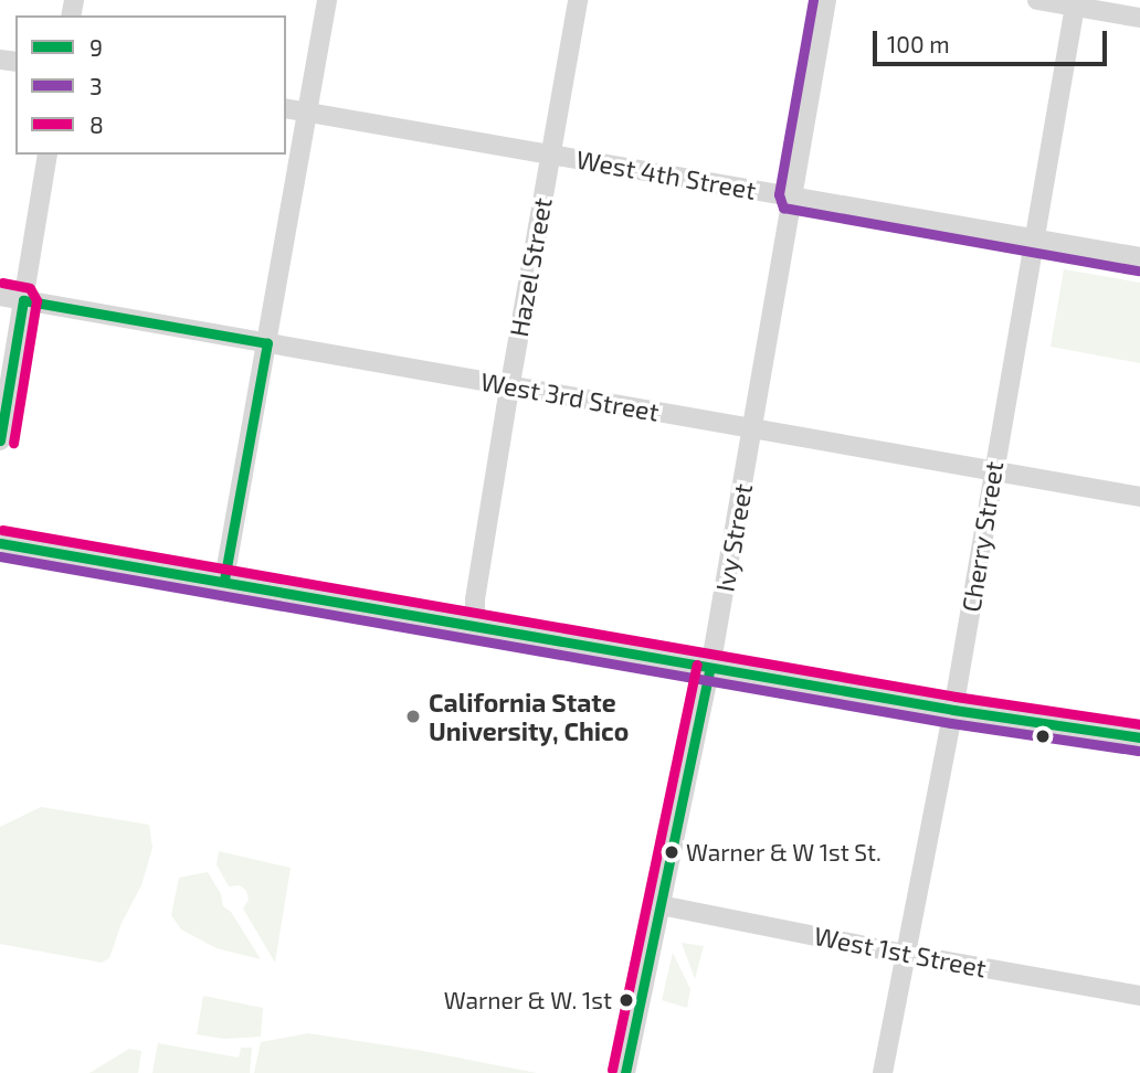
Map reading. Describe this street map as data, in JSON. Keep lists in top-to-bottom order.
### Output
{
  "streets": {
    "street": [
      "West 4th Street",
      "Hazel Street",
      "West 3rd Street",
      "Cherry Street",
      "Ivy Street",
      "West 1st Street"
    ]
  },
  "crossings": [
    ["West 4th Street", "Hazel Street"],
    ["West 4th Street", "Cherry Street"],
    ["West 4th Street", "Ivy Street"],
    ["Hazel Street", "West 3rd Street"],
    ["West 3rd Street", "Cherry Street"],
    ["West 3rd Street", "Ivy Street"],
    ["Cherry Street", "West 1st Street"],
    ["Ivy Street", "West 1st Street"]
  ],
  "places": ["California State University, Chico", "Warner & W 1st St.", "Warner & W. 1st"],
  "lines": ["transit line 3", "transit line 8", "transit line 9"],
  "legend": ["9", "3", "8"],
  "scale_bar": "100 m"
}
